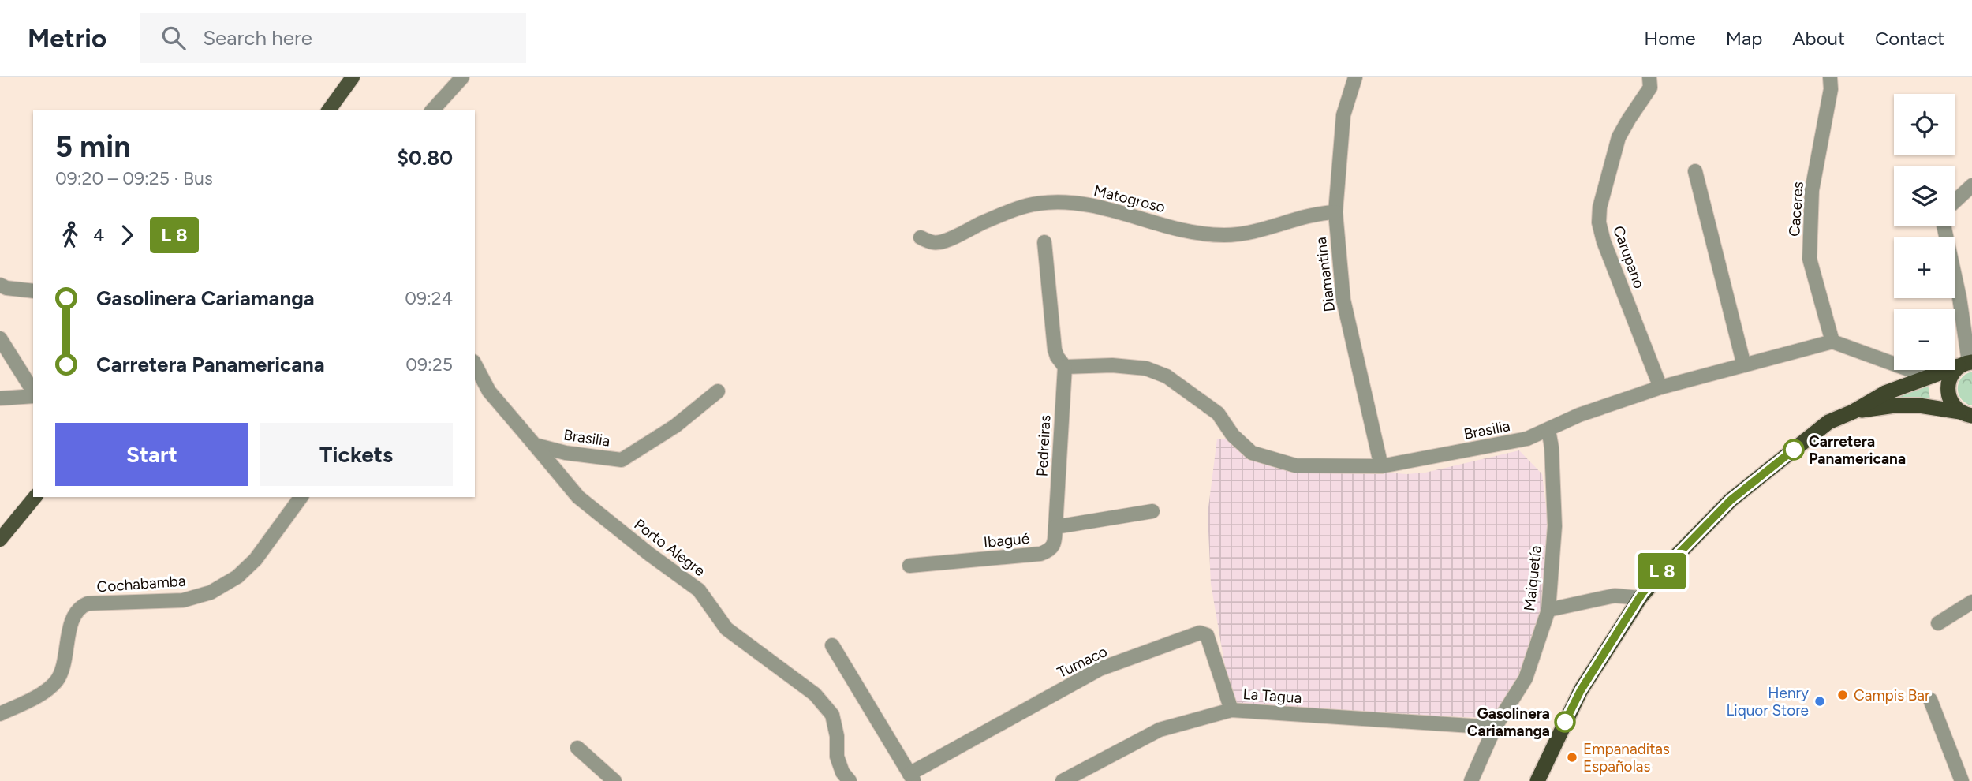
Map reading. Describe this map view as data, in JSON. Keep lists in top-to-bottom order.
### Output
{
  "streets": {
    "street": [
      "Matogroso",
      "Caceres",
      "Carupano",
      "Diamantina",
      "Brasilia",
      "Pedreiras",
      "Ibagué",
      "Porto Alegre",
      "Maiquetía",
      "Cochabamba",
      "Tumaco",
      "La Tagua"
    ]
  },
  "crossings": [
    ["Matogroso", "Diamantina"],
    ["Caceres", "Brasilia"],
    ["Carupano", "Brasilia"],
    ["Diamantina", "Brasilia"],
    ["Brasilia", "Pedreiras"],
    ["Brasilia", "Porto Alegre"],
    ["Brasilia", "Maiquetía"],
    ["Pedreiras", "Ibagué"],
    ["Maiquetía", "La Tagua"],
    ["Tumaco", "La Tagua"]
  ],
  "places": [
    "Carretera Panamericana",
    "Campis Bar",
    "Henry Liquor Store",
    "Gasolinera Cariamanga",
    "Empanaditas Españolas"
  ],
  "page": {
    "header": "Metrio",
    "search": "Search here",
    "nav": [
      "Home",
      "Map",
      "About",
      "Contact"
    ],
    "on_map": "L 8",
    "map_buttons": ["+", "−"],
    "heading": ["5 min", "09:20 – 09:25 · Bus", "$0.80"],
    "legs": ["4", "L 8"],
    "list": [
      {
        "name": "Gasolinera Cariamanga",
        "value": "09:24"
      },
      {
        "name": "Carretera Panamericana",
        "value": "09:25"
      }
    ],
    "buttons": ["Start", "Tickets"]
  }
}
